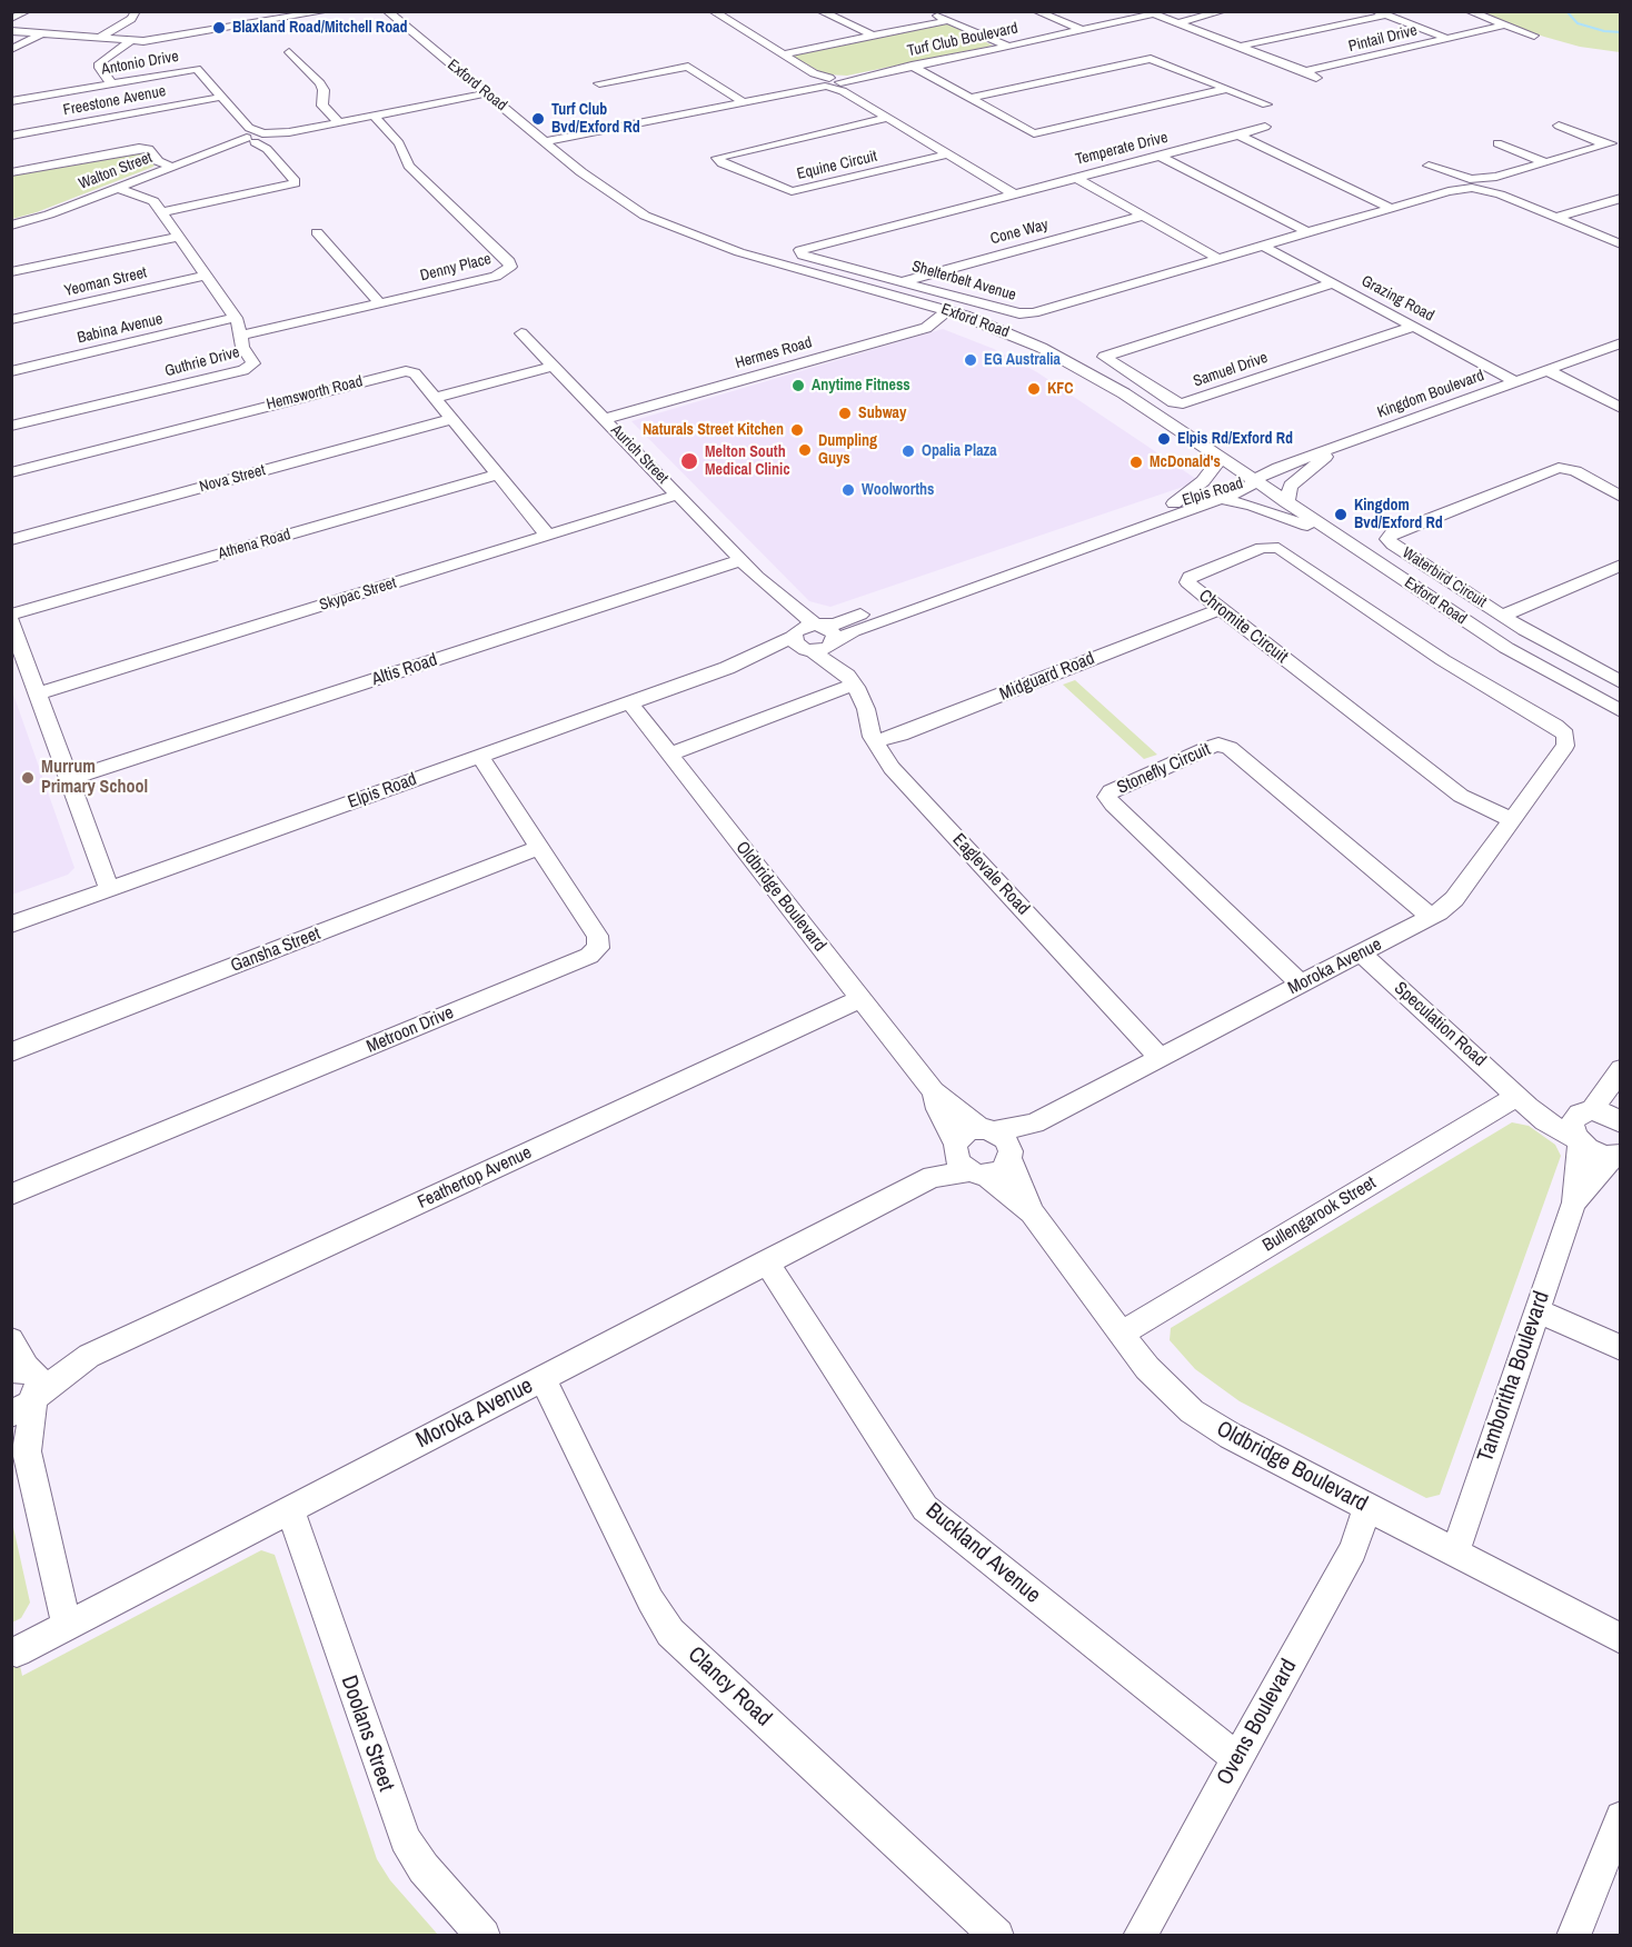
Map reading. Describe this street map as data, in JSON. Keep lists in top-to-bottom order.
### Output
{
  "streets": {
    "street": [
      "Pintail Drive",
      "Turf Club Boulevard",
      "Antonio Drive",
      "Exford Road",
      "Freestone Avenue",
      "Temperate Drive",
      "Equine Circuit",
      "Walton Street",
      "Cone Way",
      "Denny Place",
      "Shelterbelt Avenue",
      "Yeoman Street",
      "Grazing Road",
      "Babina Avenue",
      "Hermes Road",
      "Guthrie Drive",
      "Samuel Drive",
      "Hemsworth Road",
      "Kingdom Boulevard",
      "Aurich Street",
      "Nova Street",
      "Elpis Road",
      "Athena Road",
      "Waterbird Circuit",
      "Skypac Street",
      "Chromite Circuit",
      "Altis Road",
      "Midguard Road",
      "Stonefly Circuit",
      "Eaglevale Road",
      "Oldbridge Boulevard",
      "Gansha Street",
      "Moroka Avenue",
      "Speculation Road",
      "Metroon Drive",
      "Feathertop Avenue",
      "Bullengarook Street",
      "Tamboritha Boulevard",
      "Buckland Avenue",
      "Clancy Road",
      "Ovens Boulevard",
      "Doolans Street"
    ]
  },
  "crossings": [
    ["Turf Club Boulevard", "Exford Road"],
    ["Antonio Drive", "Freestone Avenue"],
    ["Antonio Drive", "Walton Street"],
    ["Exford Road", "Hermes Road"],
    ["Exford Road", "Kingdom Boulevard"],
    ["Exford Road", "Elpis Road"],
    ["Temperate Drive", "Shelterbelt Avenue"],
    ["Walton Street", "Guthrie Drive"],
    ["Cone Way", "Shelterbelt Avenue"],
    ["Denny Place", "Guthrie Drive"],
    ["Shelterbelt Avenue", "Grazing Road"],
    ["Yeoman Street", "Guthrie Drive"],
    ["Grazing Road", "Samuel Drive"],
    ["Grazing Road", "Kingdom Boulevard"],
    ["Babina Avenue", "Guthrie Drive"],
    ["Hermes Road", "Aurich Street"],
    ["Hemsworth Road", "Nova Street"],
    ["Hemsworth Road", "Athena Road"],
    ["Hemsworth Road", "Skypac Street"],
    ["Kingdom Boulevard", "Elpis Road"],
    ["Aurich Street", "Elpis Road"],
    ["Aurich Street", "Skypac Street"],
    ["Aurich Street", "Altis Road"],
    ["Aurich Street", "Eaglevale Road"],
    ["Elpis Road", "Eaglevale Road"],
    ["Elpis Road", "Oldbridge Boulevard"],
    ["Elpis Road", "Metroon Drive"],
    ["Chromite Circuit", "Midguard Road"],
    ["Chromite Circuit", "Moroka Avenue"],
    ["Midguard Road", "Eaglevale Road"],
    ["Stonefly Circuit", "Moroka Avenue"],
    ["Eaglevale Road", "Moroka Avenue"],
    ["Oldbridge Boulevard", "Moroka Avenue"],
    ["Oldbridge Boulevard", "Feathertop Avenue"],
    ["Oldbridge Boulevard", "Bullengarook Street"],
    ["Oldbridge Boulevard", "Tamboritha Boulevard"],
    ["Oldbridge Boulevard", "Ovens Boulevard"],
    ["Gansha Street", "Metroon Drive"],
    ["Moroka Avenue", "Speculation Road"],
    ["Moroka Avenue", "Buckland Avenue"],
    ["Moroka Avenue", "Clancy Road"],
    ["Moroka Avenue", "Doolans Street"],
    ["Speculation Road", "Bullengarook Street"],
    ["Speculation Road", "Tamboritha Boulevard"],
    ["Buckland Avenue", "Ovens Boulevard"]
  ],
  "places": [
    "Blaxland Road/Mitchell Road",
    "Turf Club Bvd/Exford Rd",
    "EG Australia",
    "Anytime Fitness",
    "KFC",
    "Subway",
    "Naturals Street Kitchen",
    "Elpis Rd/Exford Rd",
    "Dumpling Guys",
    "Opalia Plaza",
    "Melton South Medical Clinic",
    "McDonald's",
    "Woolworths",
    "Kingdom Bvd/Exford Rd",
    "Murrum Primary School"
  ]
}
